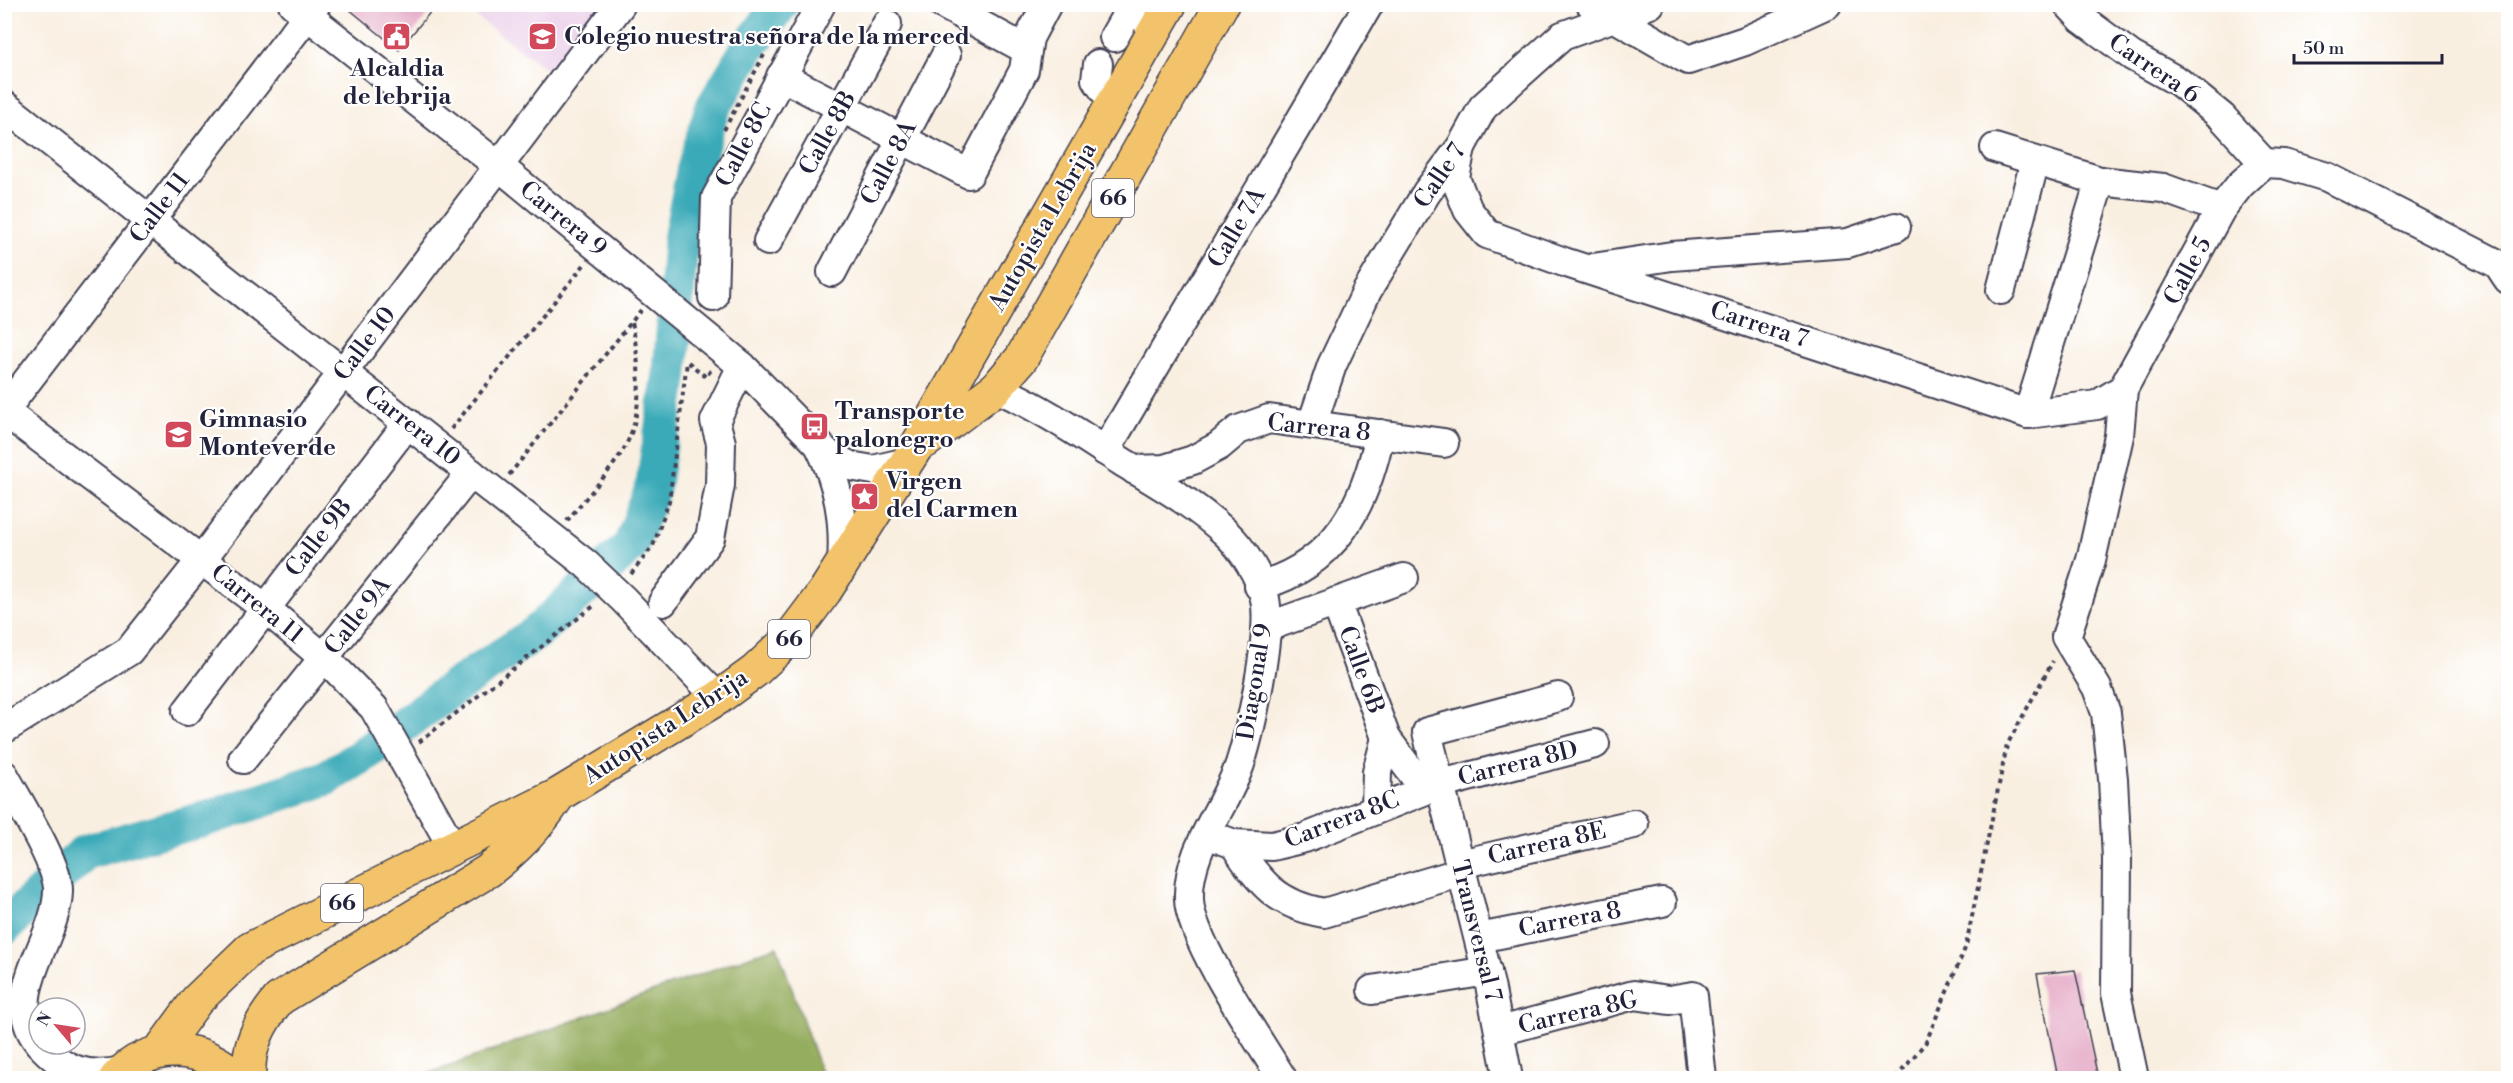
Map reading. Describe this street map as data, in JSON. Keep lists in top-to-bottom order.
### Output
{
  "streets": {
    "highway": ["66", "Autopista Lebrija"],
    "street": [
      "Carrera 6",
      "Calle 8B",
      "Calle 8C",
      "Calle 8A",
      "Calle 7",
      "Calle 11",
      "Carrera 9",
      "Calle 7A",
      "Calle 5",
      "Carrera 7",
      "Calle 10",
      "Carrera 10",
      "Carrera 8",
      "Calle 9B",
      "Carrera 11",
      "Calle 9A",
      "Calle 6B",
      "Diagonal 9",
      "Carrera 8D",
      "Carrera 8C",
      "Carrera 8E",
      "Transversal 7",
      "Carrera 8G"
    ]
  },
  "crossings": [
    ["Carrera 6", "Calle 5"],
    ["Calle 7", "Carrera 7"],
    ["Calle 7", "Carrera 8"],
    ["Calle 11", "Carrera 9"],
    ["Calle 11", "Carrera 10"],
    ["Calle 11", "Carrera 11"],
    ["Carrera 9", "Autopista Lebrija"],
    ["Carrera 9", "Calle 10"],
    ["Autopista Lebrija", "Carrera 10"],
    ["Autopista Lebrija", "Carrera 11"],
    ["Autopista Lebrija", "Diagonal 9"],
    ["Calle 7A", "Diagonal 9"],
    ["Calle 5", "Carrera 7"],
    ["Calle 10", "Carrera 10"],
    ["Calle 10", "Carrera 11"],
    ["Carrera 10", "Calle 9B"],
    ["Carrera 10", "Calle 9A"],
    ["Carrera 8", "Diagonal 9"],
    ["Carrera 8", "Transversal 7"],
    ["Calle 9B", "Carrera 11"],
    ["Carrera 11", "Calle 9A"],
    ["Calle 6B", "Carrera 8D"],
    ["Calle 6B", "Carrera 8C"],
    ["Calle 6B", "Transversal 7"],
    ["Diagonal 9", "Carrera 8C"],
    ["Carrera 8D", "Carrera 8C"],
    ["Carrera 8D", "Transversal 7"],
    ["Carrera 8C", "Transversal 7"],
    ["Carrera 8E", "Transversal 7"],
    ["Transversal 7", "Carrera 8G"]
  ],
  "places": {
    "public building": ["Alcaldia de lebrija"],
    "school or university": ["Colegio nuestra señora de la merced", "Gimnasio Monteverde"],
    "bus stop": ["Transporte palonegro"],
    "place": ["Virgen del Carmen"]
  },
  "scale_bar": "50 m",
  "north": "top left"
}
